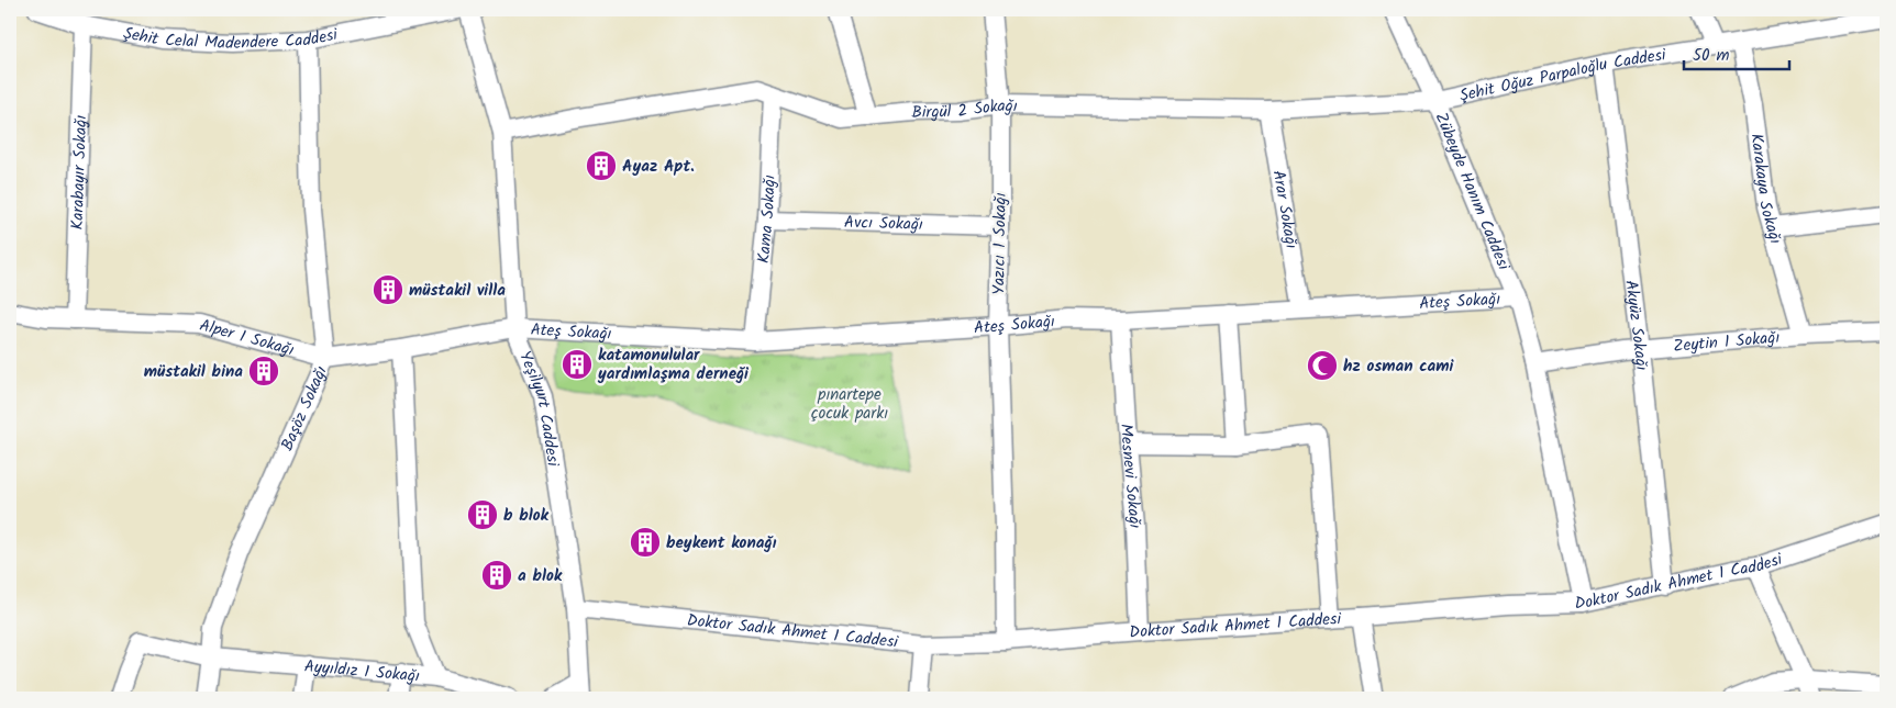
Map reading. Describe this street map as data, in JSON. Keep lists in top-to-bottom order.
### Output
{
  "streets": {
    "street": [
      "Şehit Celal Madendere Caddesi",
      "Şehit Oğuz Parpaloğlu Caddesi",
      "Birgül 2 Sokağı",
      "Karabayır Sokağı",
      "Karakaya Sokağı",
      "Zübeyde Hanım Caddesi",
      "Arar Sokağı",
      "Kama Sokağı",
      "Avcı Sokağı",
      "Yazıcı 1 Sokağı",
      "Ateş Sokağı",
      "Akyüz Sokağı",
      "Alper 1 Sokağı",
      "Zeytin 1 Sokağı",
      "Başöz Sokağı",
      "Yeşilyurt Caddesi",
      "Mesnevi Sokağı",
      "Doktor Sadık Ahmet 1 Caddesi",
      "Ayyıldız 1 Sokağı"
    ]
  },
  "crossings": [
    ["Şehit Celal Madendere Caddesi", "Karabayır Sokağı"],
    ["Şehit Celal Madendere Caddesi", "Başöz Sokağı"],
    ["Şehit Oğuz Parpaloğlu Caddesi", "Birgül 2 Sokağı"],
    ["Şehit Oğuz Parpaloğlu Caddesi", "Karakaya Sokağı"],
    ["Şehit Oğuz Parpaloğlu Caddesi", "Zübeyde Hanım Caddesi"],
    ["Şehit Oğuz Parpaloğlu Caddesi", "Akyüz Sokağı"],
    ["Birgül 2 Sokağı", "Zübeyde Hanım Caddesi"],
    ["Birgül 2 Sokağı", "Arar Sokağı"],
    ["Birgül 2 Sokağı", "Kama Sokağı"],
    ["Birgül 2 Sokağı", "Yazıcı 1 Sokağı"],
    ["Birgül 2 Sokağı", "Yeşilyurt Caddesi"],
    ["Karabayır Sokağı", "Alper 1 Sokağı"],
    ["Karakaya Sokağı", "Zeytin 1 Sokağı"],
    ["Zübeyde Hanım Caddesi", "Ateş Sokağı"],
    ["Zübeyde Hanım Caddesi", "Zeytin 1 Sokağı"],
    ["Zübeyde Hanım Caddesi", "Doktor Sadık Ahmet 1 Caddesi"],
    ["Arar Sokağı", "Ateş Sokağı"],
    ["Kama Sokağı", "Avcı Sokağı"],
    ["Kama Sokağı", "Ateş Sokağı"],
    ["Avcı Sokağı", "Yazıcı 1 Sokağı"],
    ["Yazıcı 1 Sokağı", "Ateş Sokağı"],
    ["Yazıcı 1 Sokağı", "Doktor Sadık Ahmet 1 Caddesi"],
    ["Ateş Sokağı", "Alper 1 Sokağı"],
    ["Ateş Sokağı", "Yeşilyurt Caddesi"],
    ["Ateş Sokağı", "Mesnevi Sokağı"],
    ["Akyüz Sokağı", "Zeytin 1 Sokağı"],
    ["Akyüz Sokağı", "Doktor Sadık Ahmet 1 Caddesi"],
    ["Alper 1 Sokağı", "Başöz Sokağı"],
    ["Alper 1 Sokağı", "Yeşilyurt Caddesi"],
    ["Başöz Sokağı", "Ayyıldız 1 Sokağı"],
    ["Yeşilyurt Caddesi", "Doktor Sadık Ahmet 1 Caddesi"],
    ["Mesnevi Sokağı", "Doktor Sadık Ahmet 1 Caddesi"]
  ],
  "parks": ["pınartepe çocuk parkı"],
  "places": {
    "building": [
      "Ayaz Apt.",
      "müstakil villa",
      "katamonulular yardımlaşma derneği",
      "müstakil bina",
      "b blok",
      "beykent konağı",
      "a blok"
    ],
    "mosque": ["hz osman cami"]
  },
  "scale_bar": "50 m"
}
